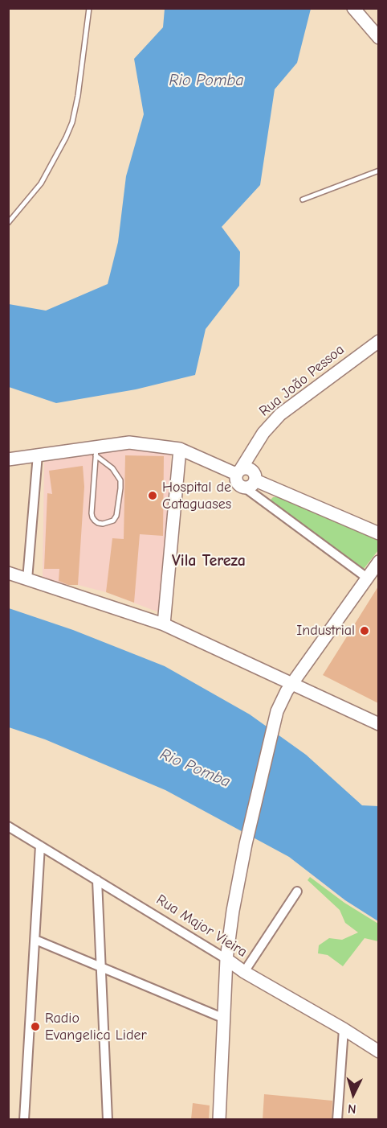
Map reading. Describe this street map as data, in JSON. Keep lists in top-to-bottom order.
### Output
{
  "streets": {
    "street": ["Rua João Pessoa", "Rua Major Vieira"]
  },
  "districts": ["Vila Tereza"],
  "water": ["Rio Pomba"],
  "places": ["Hospital de Cataguases", "Industrial", "Radio Evangelica Lider"],
  "north": "bottom"
}
